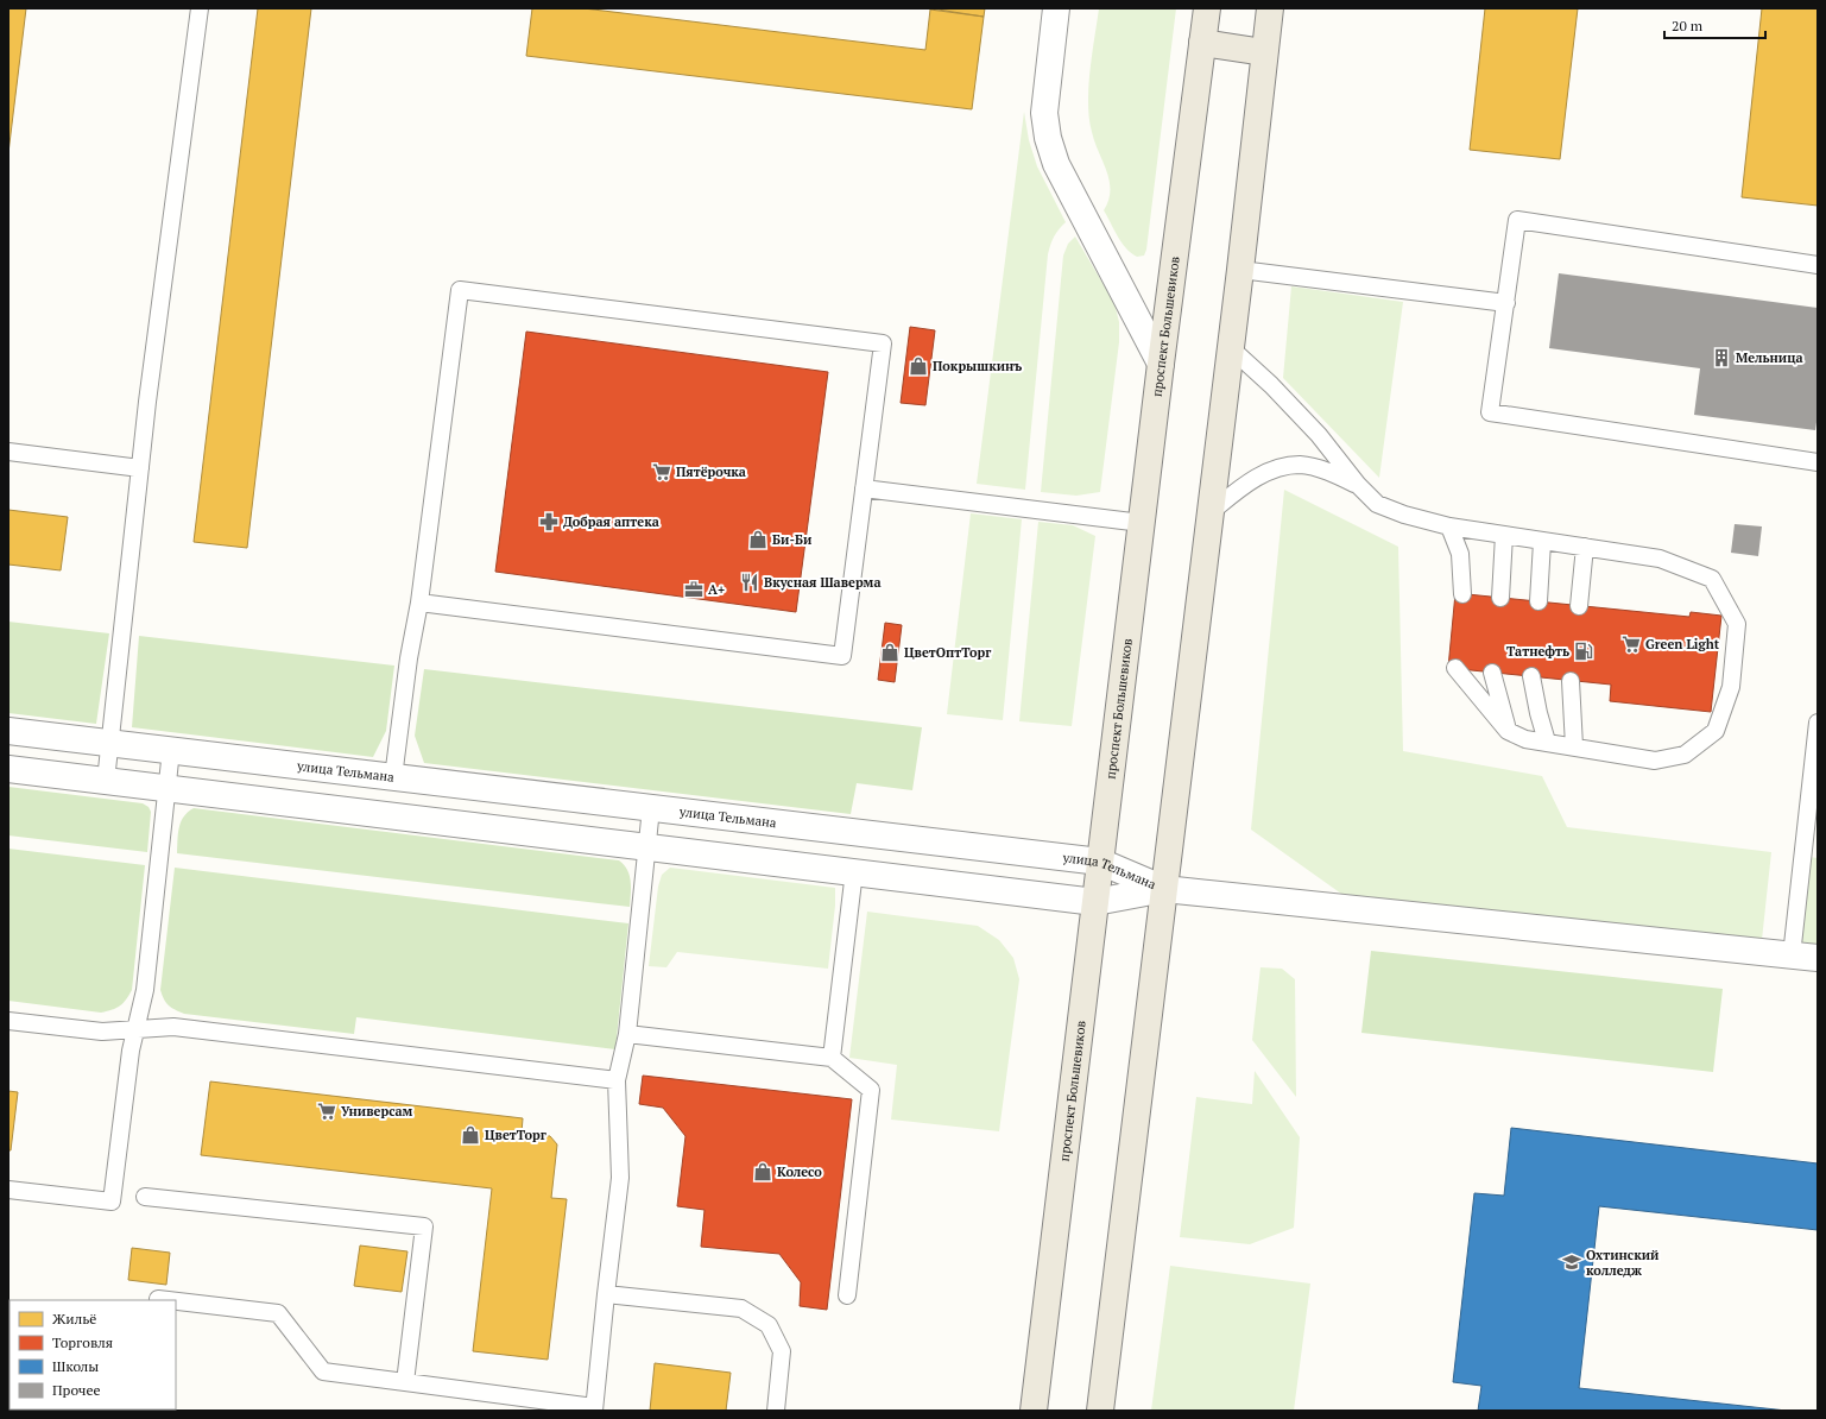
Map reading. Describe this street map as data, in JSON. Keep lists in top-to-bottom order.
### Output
{
  "streets": {
    "main road": ["проспект Большевиков"],
    "street": ["улица Тельмана"]
  },
  "crossings": [
    ["проспект Большевиков", "улица Тельмана"]
  ],
  "places": {
    "building": ["Мельница"],
    "shop": [
      "Покрышкинъ",
      "Би-Би",
      "ЦветОптТорг",
      "ЦветТорг",
      "Колесо"
    ],
    "supermarket": ["Пятёрочка", "Green Light", "Универсам"],
    "pharmacy": ["Добрая аптека"],
    "restaurant": ["Вкусная Шаверма"],
    "office": ["А+"],
    "fuel station": ["Татнефть"],
    "school or university": ["Охтинский колледж"]
  },
  "legend": [
    "Жильё",
    "Торговля",
    "Школы",
    "Прочее"
  ],
  "scale_bar": "20 m"
}
